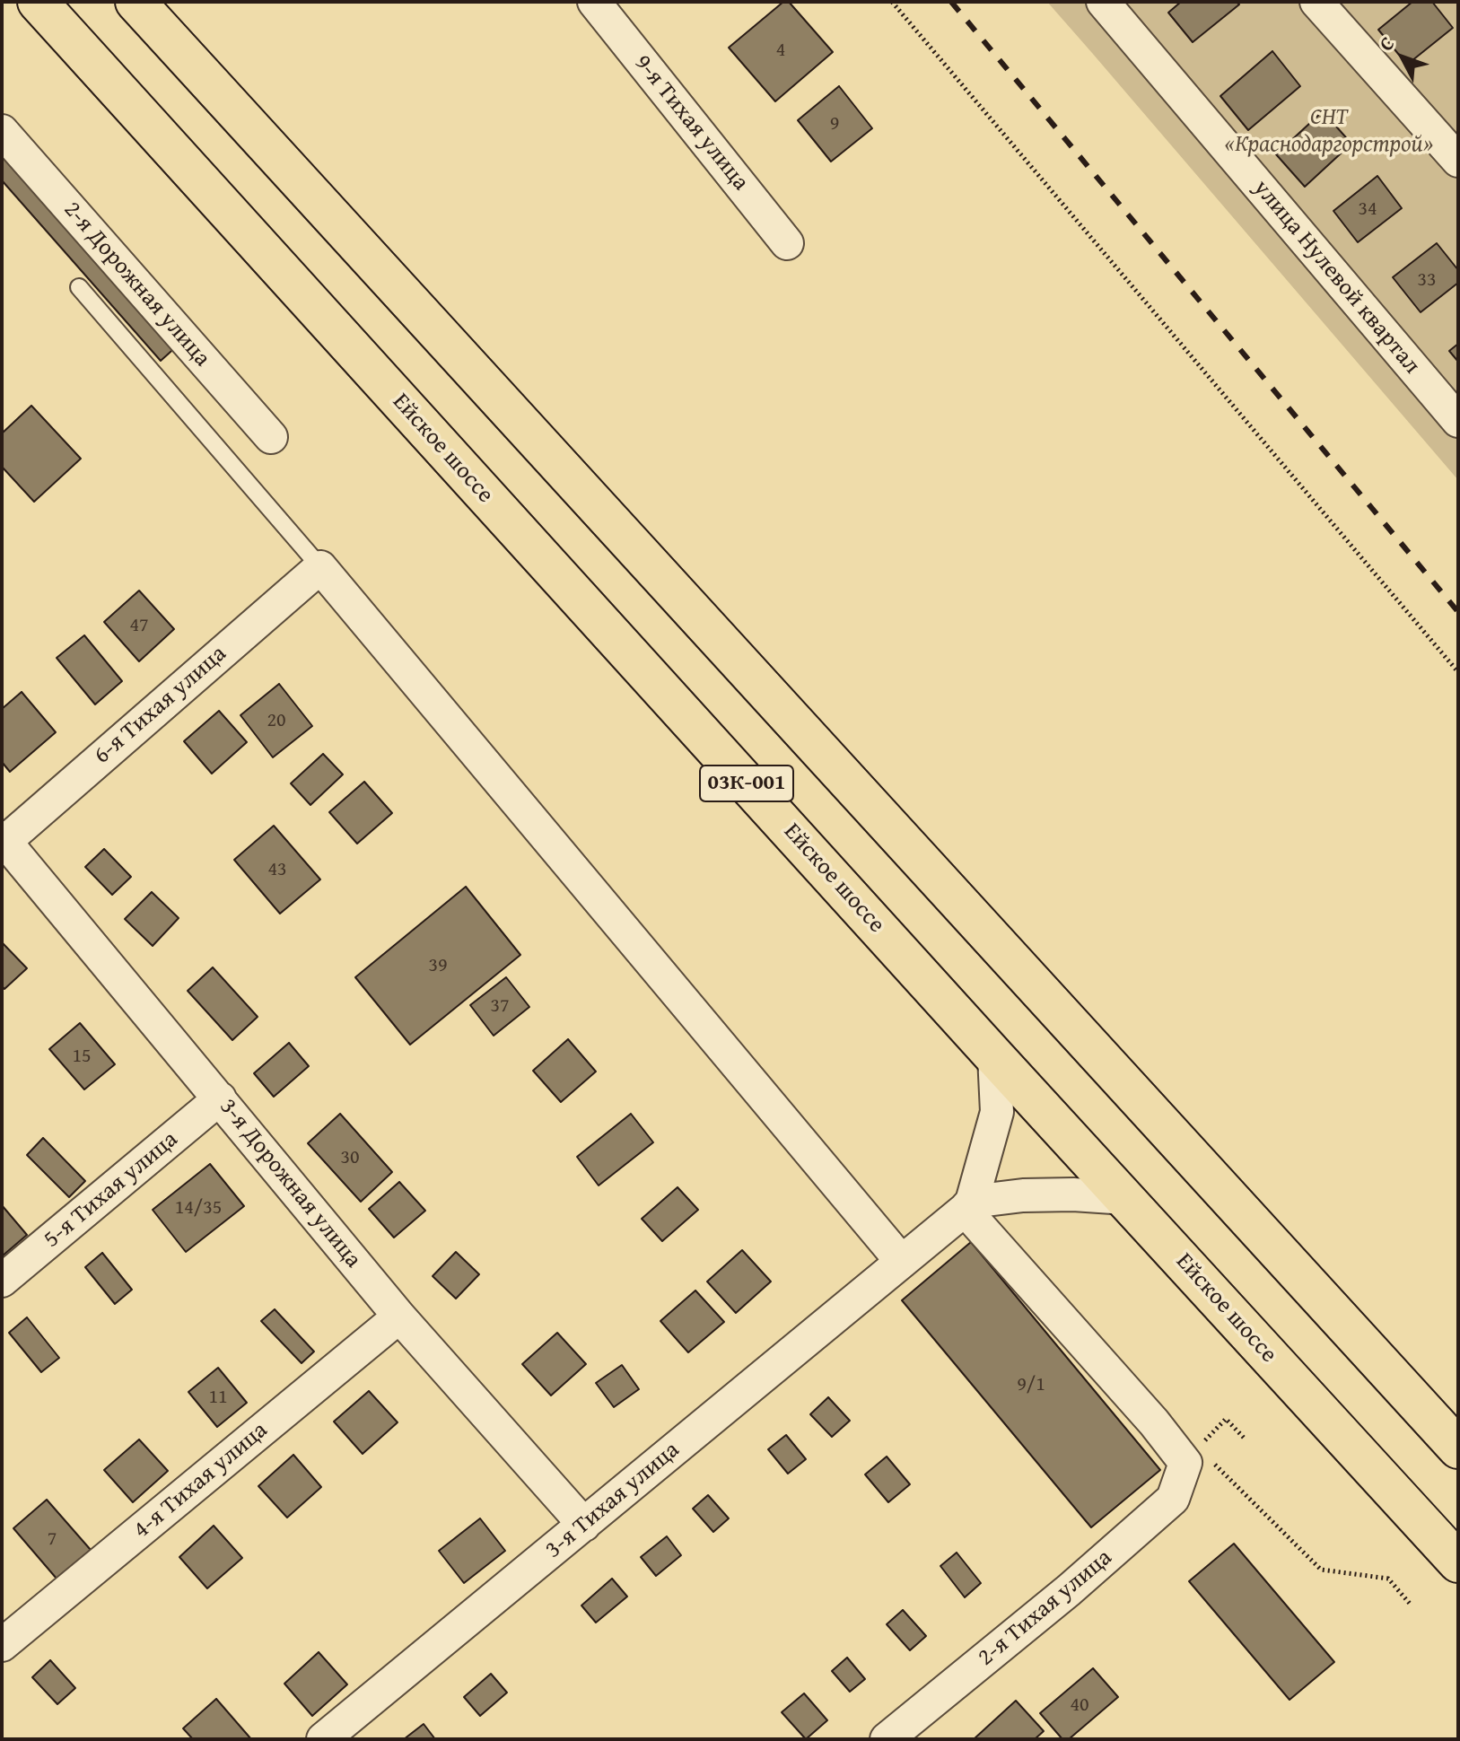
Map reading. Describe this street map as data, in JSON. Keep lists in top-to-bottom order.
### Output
{
  "streets": {
    "main road": ["Ейское шоссе", "03К-001"],
    "street": [
      "9-я Тихая улица",
      "улица Нулевой квартал",
      "2-я Дорожная улица",
      "6-я Тихая улица",
      "3-я Дорожная улица",
      "5-я Тихая улица",
      "4-я Тихая улица",
      "3-я Тихая улица",
      "2-я Тихая улица"
    ]
  },
  "crossings": [
    ["6-я Тихая улица", "3-я Дорожная улица"],
    ["3-я Дорожная улица", "5-я Тихая улица"],
    ["3-я Дорожная улица", "4-я Тихая улица"],
    ["3-я Дорожная улица", "3-я Тихая улица"]
  ],
  "parks": ["СНТ «Краснодаргорстрой»"],
  "house_numbers": [
    "4",
    "9",
    "34",
    "33",
    "47",
    "20",
    "43",
    "39",
    "37",
    "15",
    "30",
    "14/35",
    "9/1",
    "11",
    "7",
    "40"
  ],
  "north": "top left"
}
